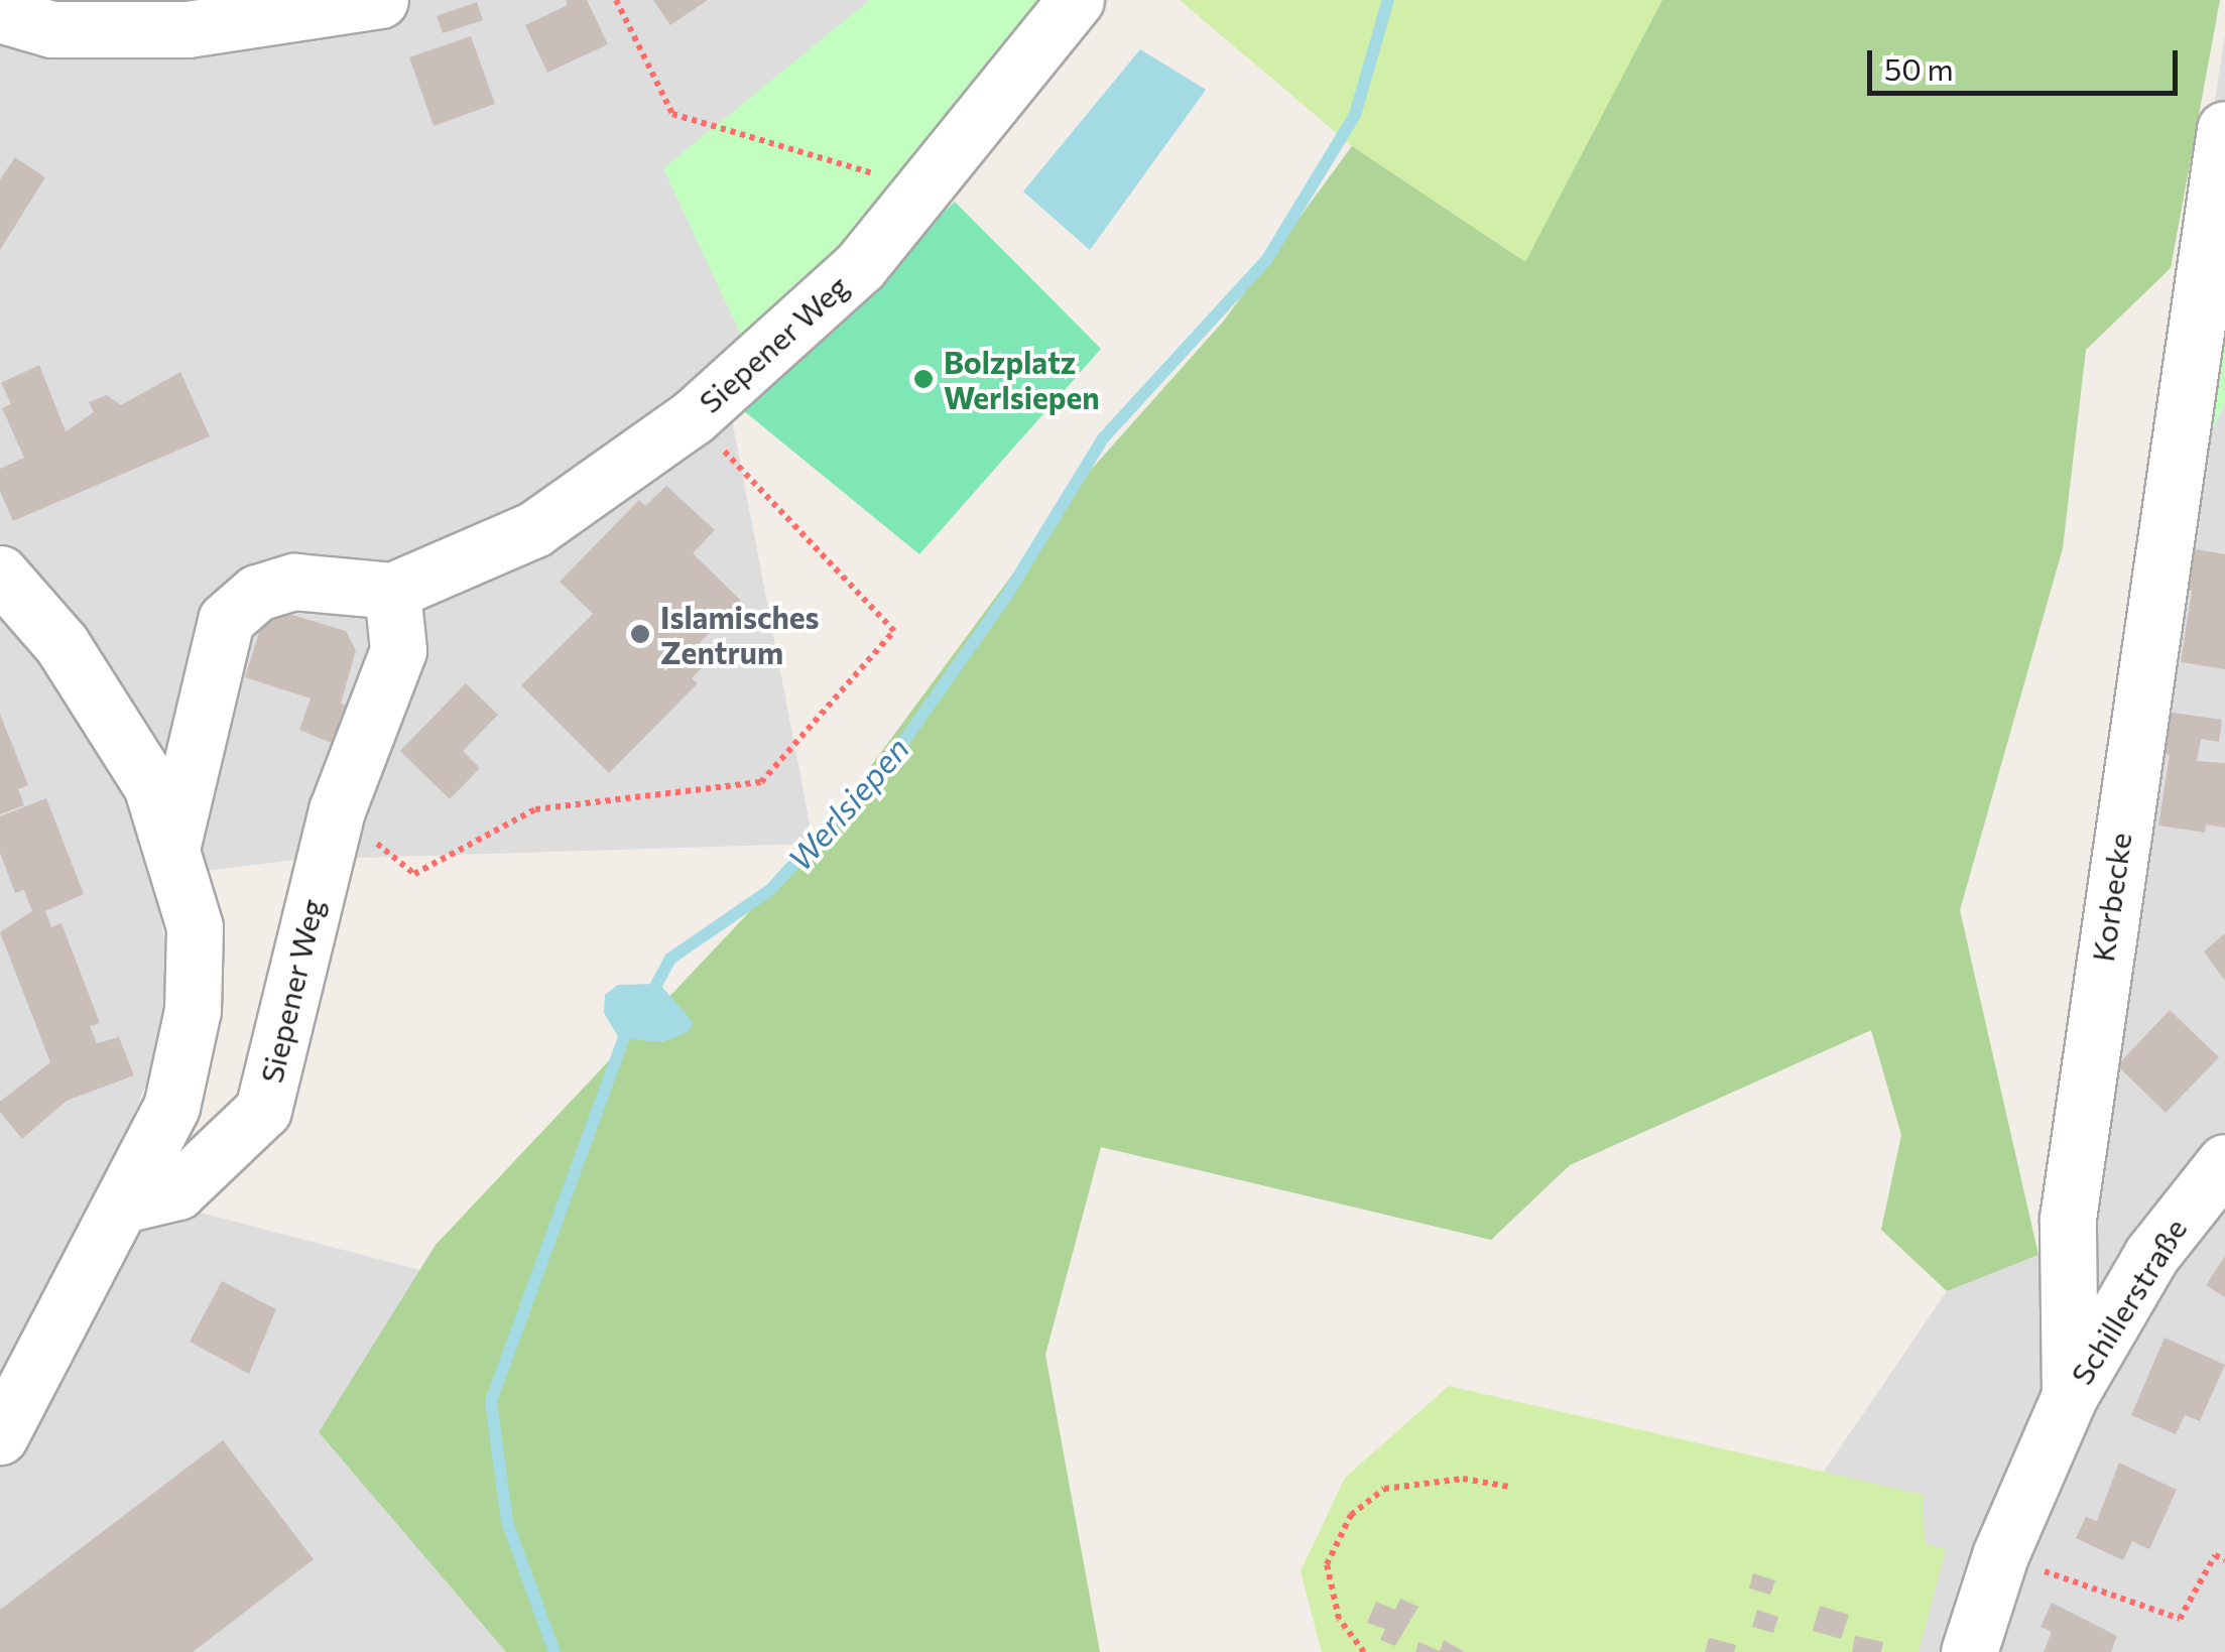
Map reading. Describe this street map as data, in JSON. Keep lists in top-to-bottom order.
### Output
{
  "streets": {
    "street": ["Siepener Weg", "Korbecke", "Schillerstraße"]
  },
  "crossings": [
    ["Korbecke", "Schillerstraße"]
  ],
  "water": ["Werlsiepen"],
  "places": ["Bolzplatz Werlsiepen", "Islamisches Zentrum"],
  "scale_bar": "50 m"
}
